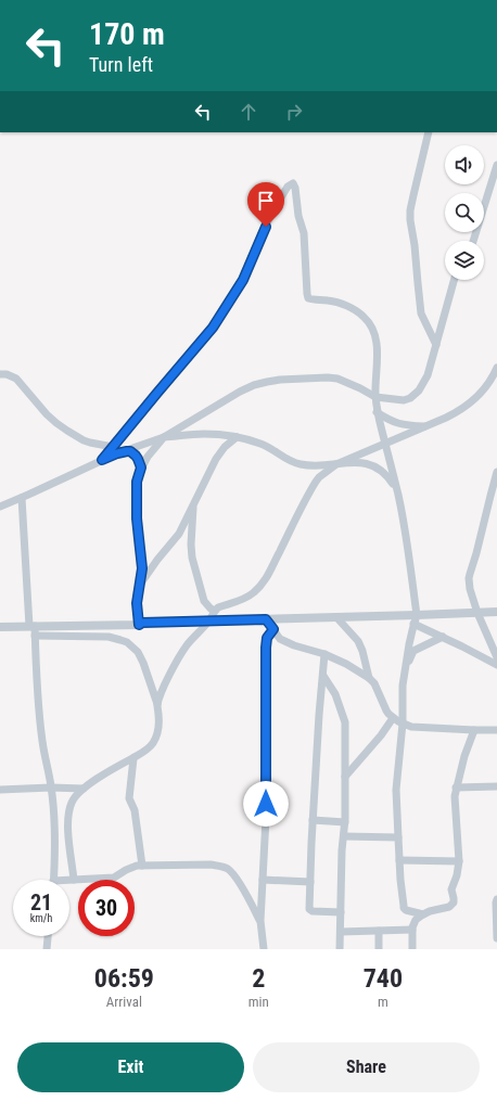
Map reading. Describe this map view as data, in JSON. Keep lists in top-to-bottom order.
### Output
{
  "page": {
    "turn": ["170 m", "Turn left"],
    "speed": "21 km/h",
    "limit": "30",
    "eta": [
      "06:59",
      "Arrival",
      "2",
      "min",
      "740",
      "m"
    ],
    "buttons": ["Exit", "Share"]
  }
}
